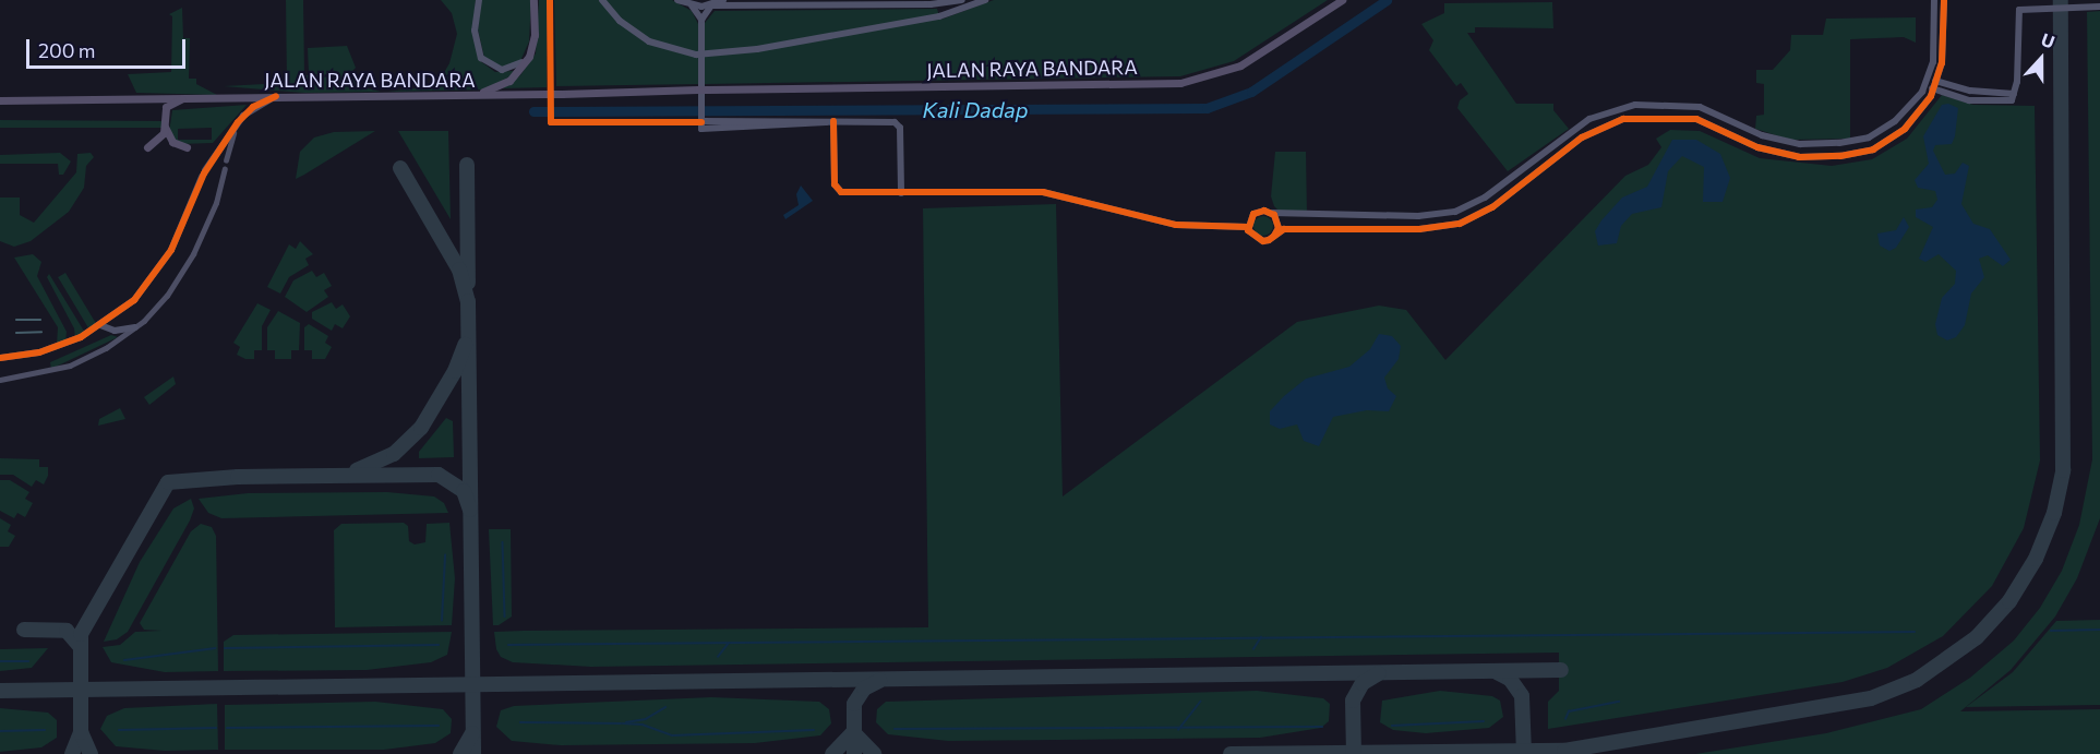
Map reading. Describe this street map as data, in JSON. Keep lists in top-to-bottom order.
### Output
{
  "streets": {
    "main road": ["JALAN RAYA BANDARA"]
  },
  "water": ["Kali Dadap"],
  "scale_bar": "200 m",
  "north": "top"
}
